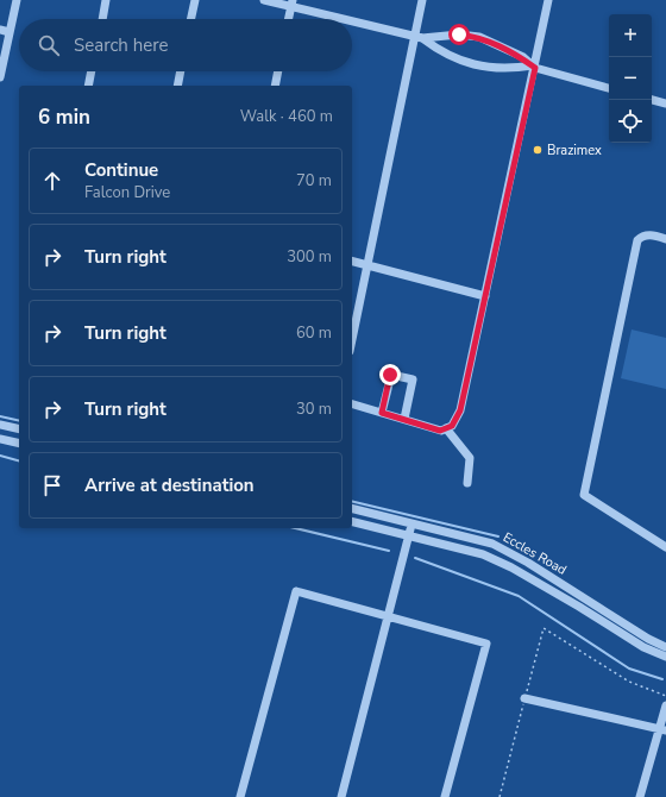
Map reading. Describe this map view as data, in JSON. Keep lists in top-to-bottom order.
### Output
{
  "streets": {
    "street": ["Eccles Road"]
  },
  "places": ["Brazimex"],
  "page": {
    "map_buttons": ["+", "−"],
    "search": "Search here",
    "heading": ["6 min", "Walk · 460 m"],
    "list": [
      ["Continue", "Falcon Drive", "70 m"],
      ["Turn right", "300 m"],
      ["Turn right", "60 m"],
      ["Turn right", "30 m"],
      "Arrive at destination"
    ]
  }
}
